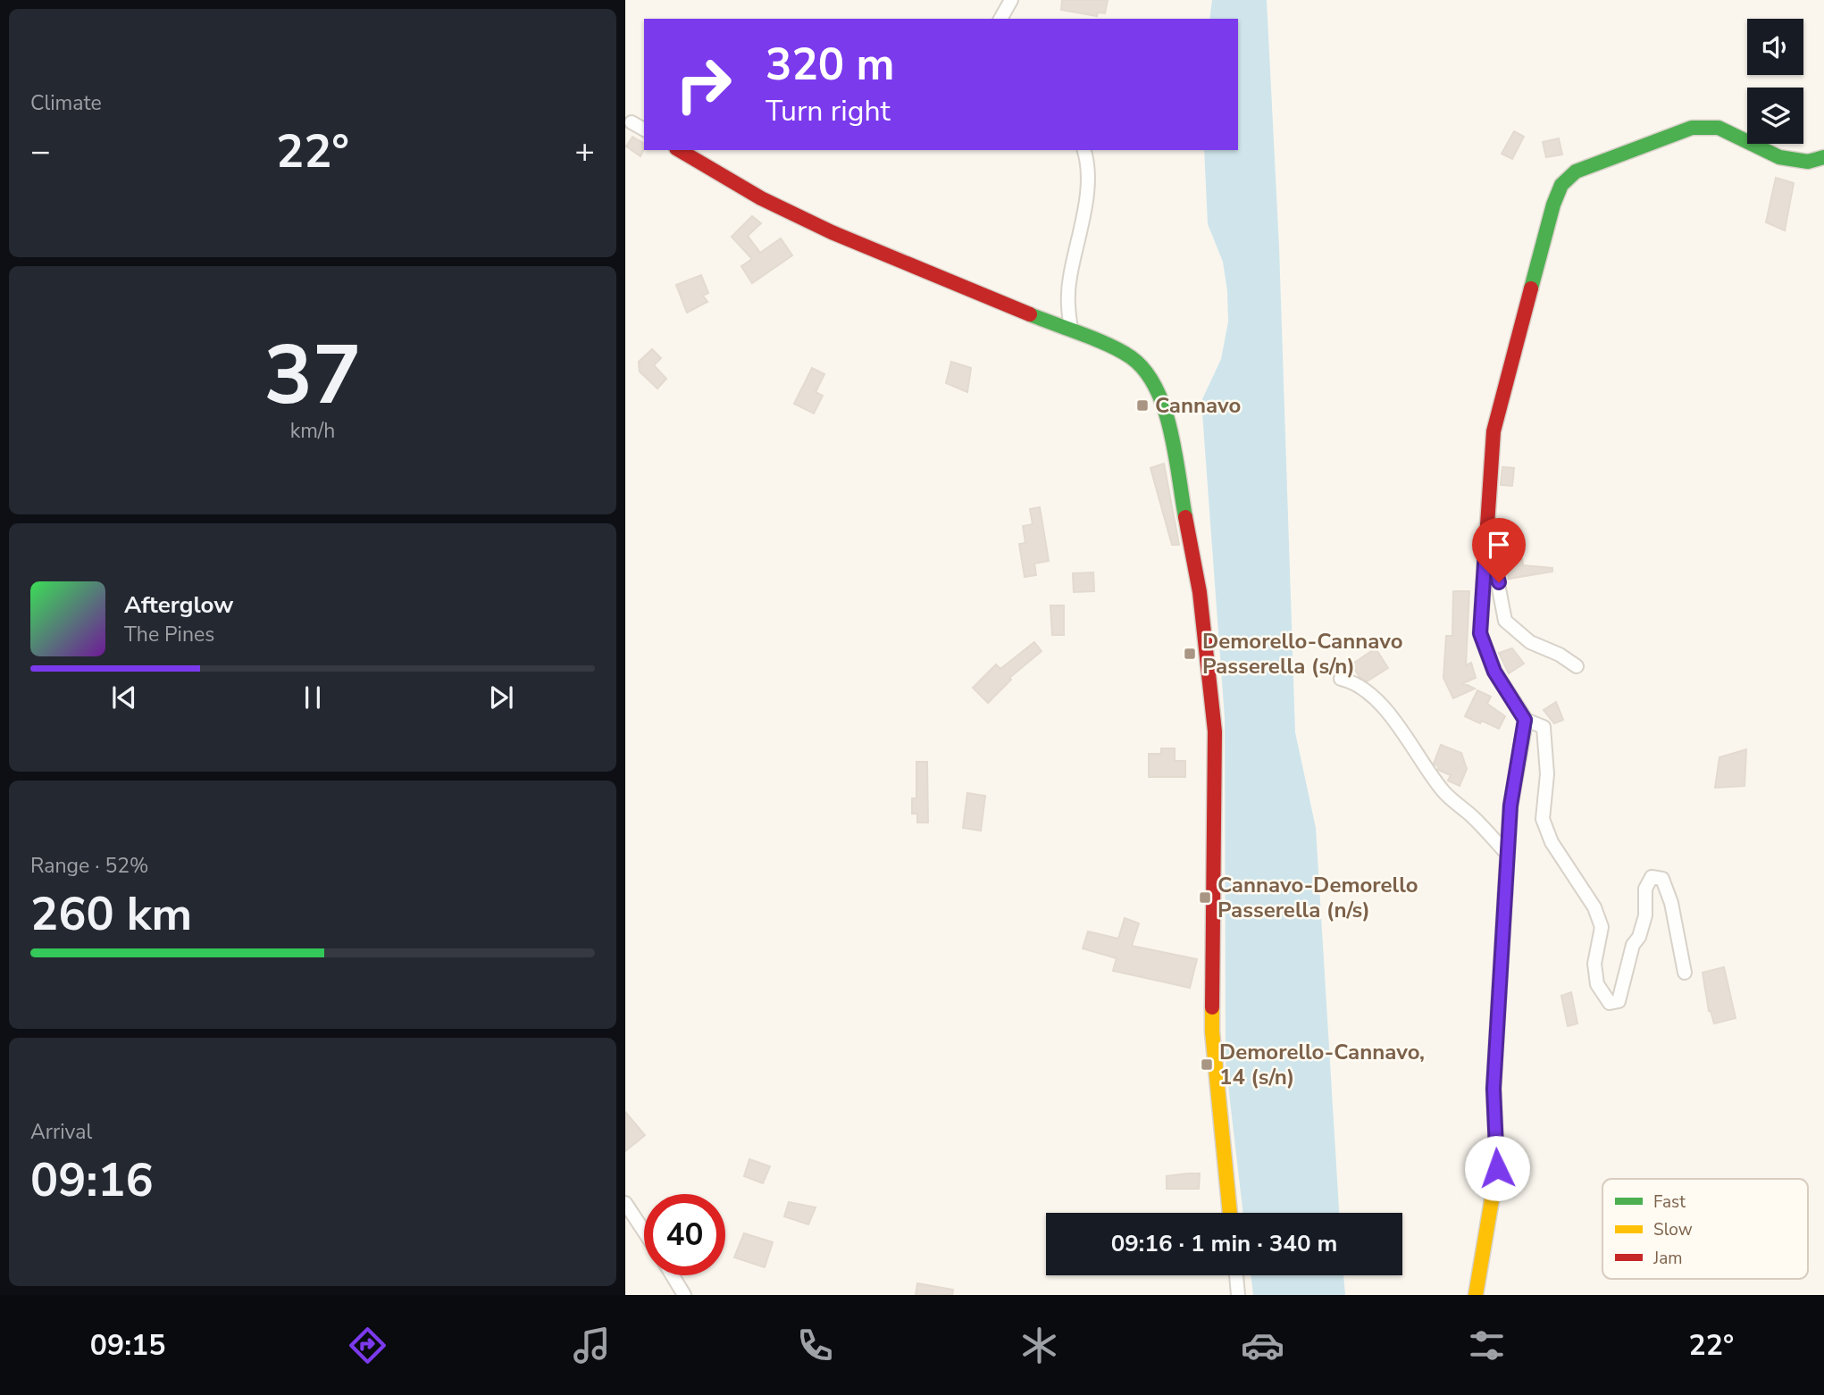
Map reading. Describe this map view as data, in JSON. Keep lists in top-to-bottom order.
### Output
{
  "places": {
    "transit": [
      "Cannavo",
      "Demorello-Cannavo Passerella (s/n)",
      "Cannavo-Demorello Passerella (n/s)",
      "Demorello-Cannavo, 14 (s/n)"
    ]
  },
  "legend": ["Fast", "Slow", "Jam"],
  "page": {
    "tile": [
      "Climate",
      ["37", "km/h"],
      ["Range · 52%", "260 km"],
      ["Arrival", "09:16"]
    ],
    "turn": ["320 m", "Turn right"],
    "heat": ["−", "22°", "+"],
    "song": ["Afterglow", "The Pines"],
    "limit": "40",
    "trip": "09:16 · 1 min · 340 m",
    "tabs": ["09:15", "22°"]
  }
}
